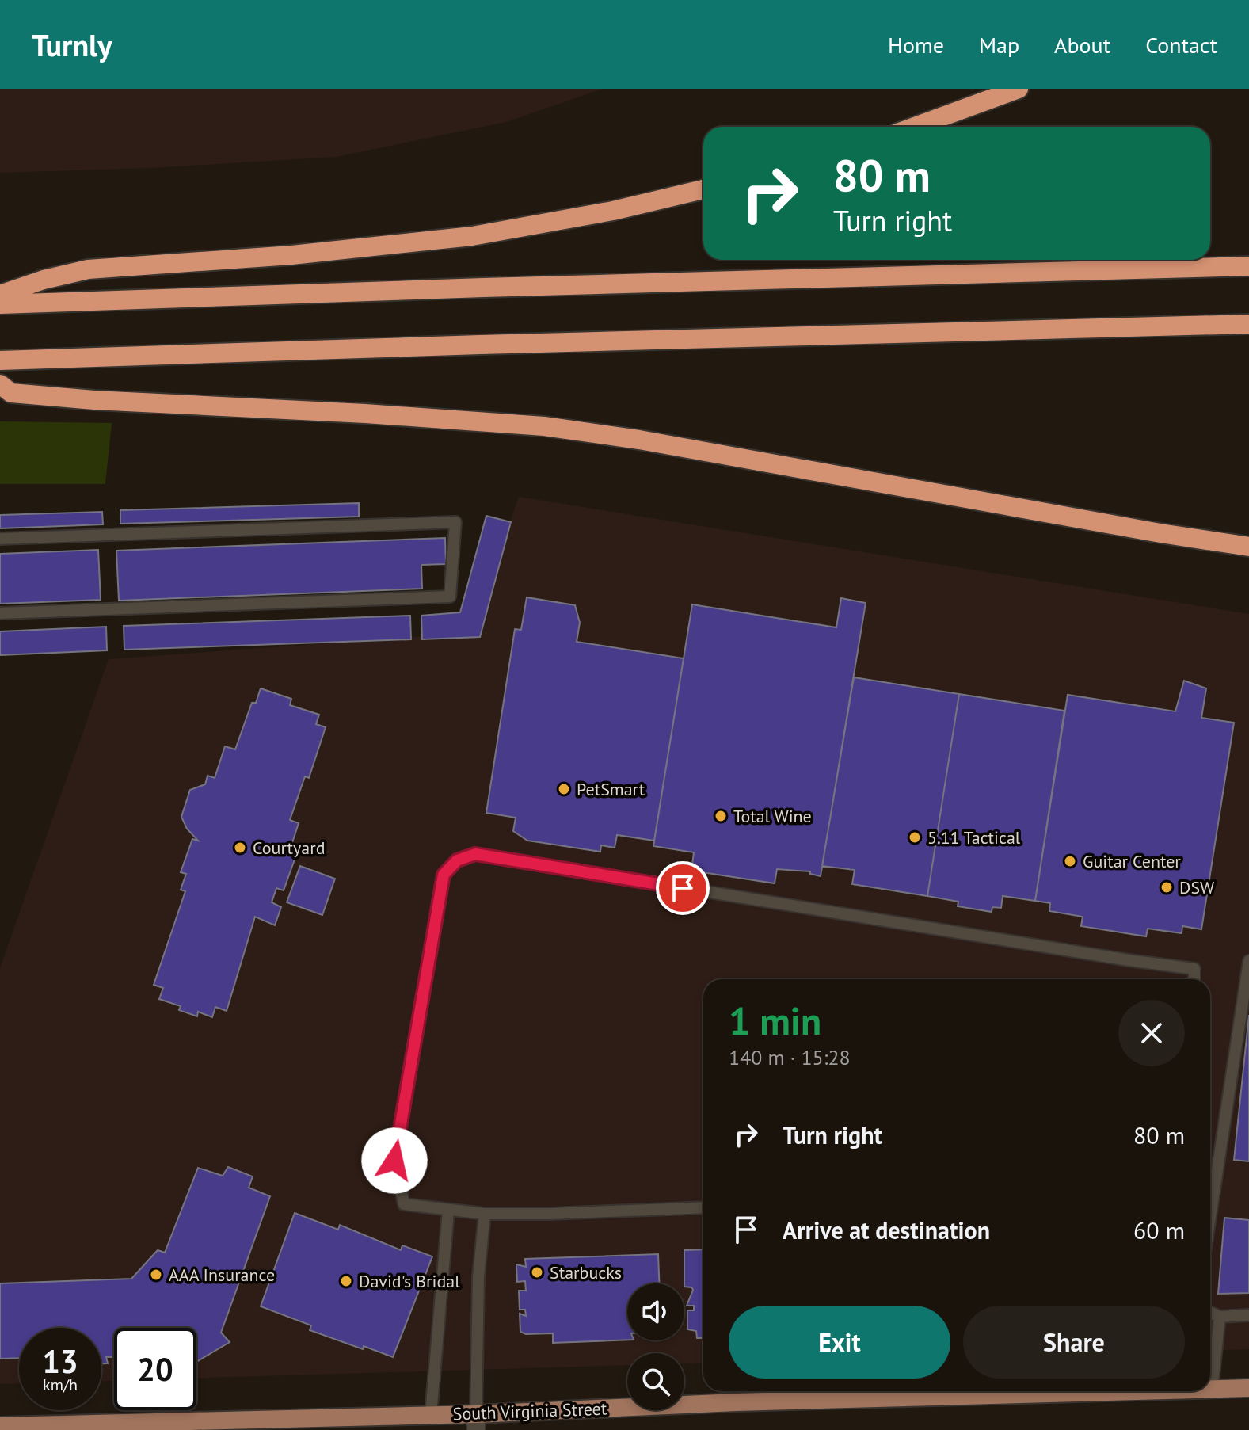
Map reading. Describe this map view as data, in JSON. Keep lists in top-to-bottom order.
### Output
{
  "streets": {
    "main road": ["South Virginia Street"]
  },
  "places": [
    "PetSmart",
    "Total Wine",
    "5.11 Tactical",
    "Courtyard",
    "Guitar Center",
    "DSW",
    "Starbucks",
    "AAA Insurance",
    "David's Bridal"
  ],
  "page": {
    "header": "Turnly",
    "nav": [
      "Home",
      "Map",
      "About",
      "Contact"
    ],
    "turn": ["80 m", "Turn right"],
    "heading": ["1 min", "140 m · 15:28"],
    "list": [
      {
        "name": "Turn right",
        "value": "80 m"
      },
      {
        "name": "Arrive at destination",
        "value": "60 m"
      }
    ],
    "buttons": ["Exit", "Share"],
    "speed": "13 km/h",
    "limit": "20"
  }
}
